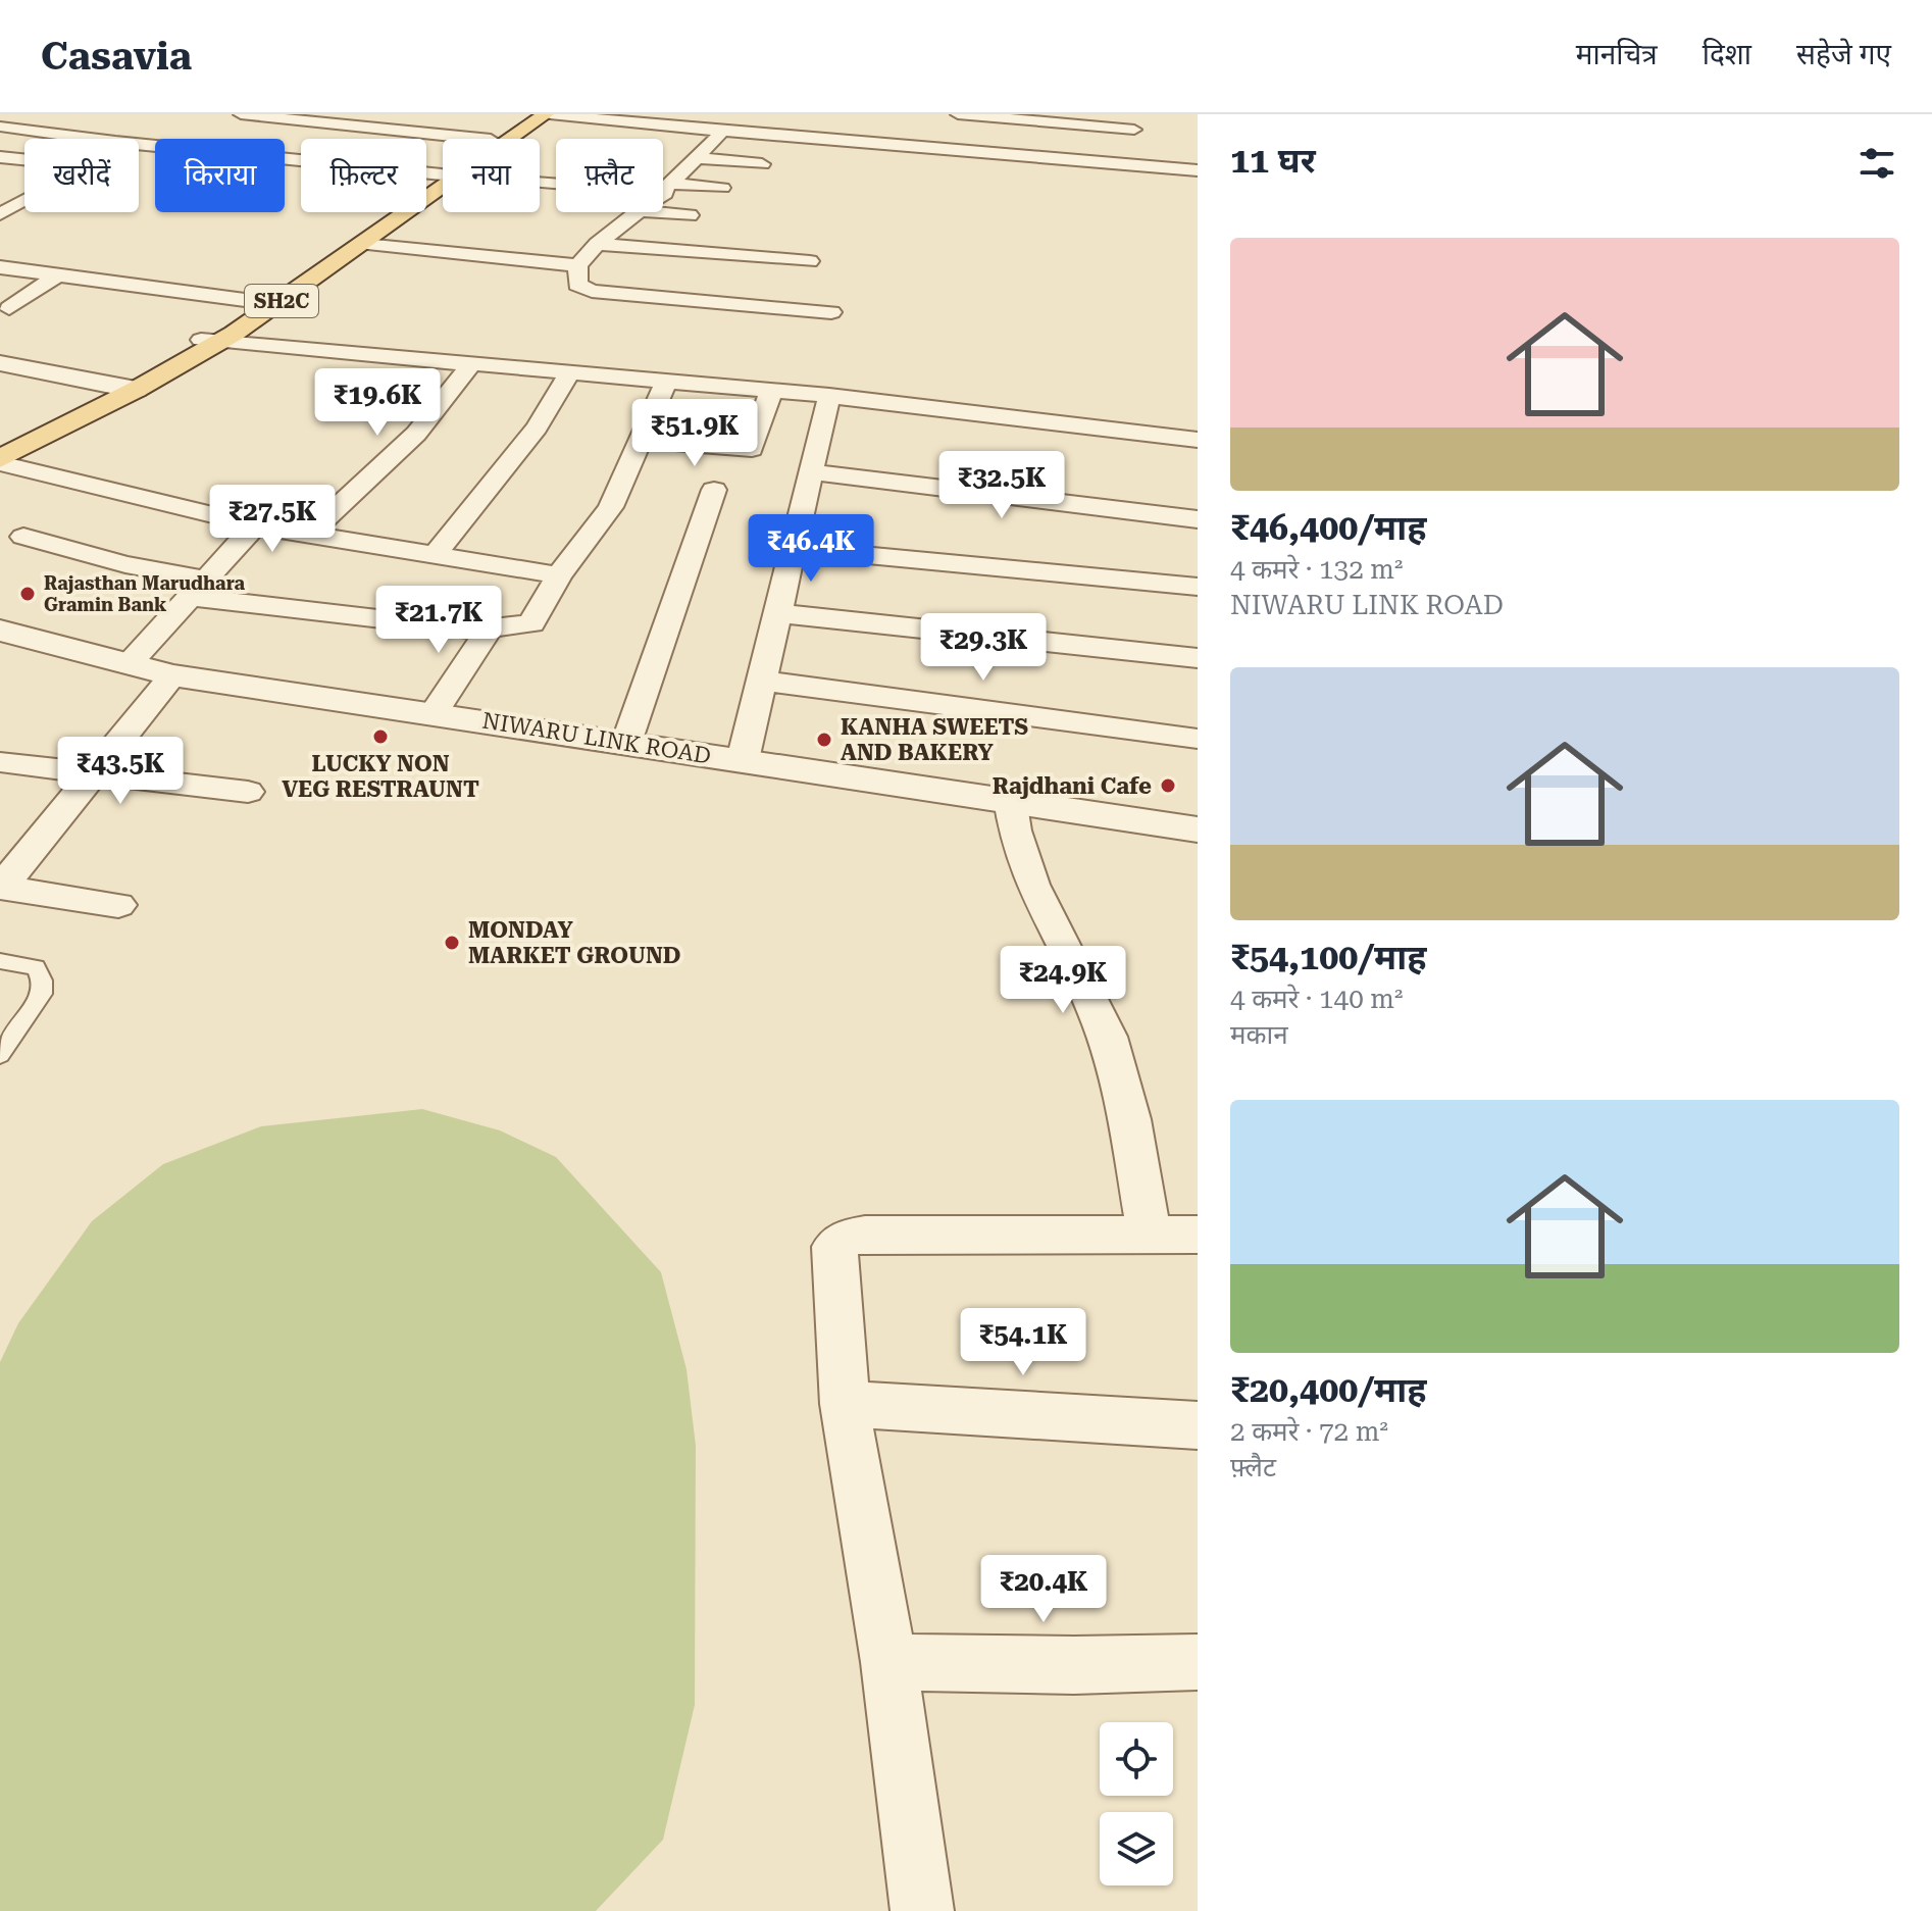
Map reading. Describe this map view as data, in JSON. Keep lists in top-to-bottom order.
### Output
{
  "streets": {
    "main road": ["SH2C"],
    "street": ["NIWARU LINK ROAD"]
  },
  "places": [
    "Rajasthan Marudhara Gramin Bank",
    "LUCKY NON VEG RESTRAUNT",
    "KANHA SWEETS AND BAKERY",
    "Rajdhani Cafe",
    "MONDAY MARKET GROUND"
  ],
  "page": {
    "header": "Casavia",
    "nav": ["मानचित्र", "दिशा", "सहेजे गए"],
    "heading": "11 घर",
    "chip": [
      "खरीदें",
      "किराया",
      "फ़िल्टर",
      "नया",
      "फ़्लैट"
    ],
    "list": [
      {
        "name": "₹46,400/माह",
        "note": "4 कमरे · 132 m² · NIWARU LINK ROAD"
      },
      {
        "name": "₹54,100/माह",
        "note": "4 कमरे · 140 m² · मकान"
      },
      {
        "name": "₹20,400/माह",
        "note": "2 कमरे · 72 m² · फ़्लैट"
      }
    ],
    "price": [
      "₹19.6K",
      "₹51.9K",
      "₹32.5K",
      "₹27.5K",
      "₹46.4K",
      "₹21.7K",
      "₹29.3K",
      "₹43.5K",
      "₹24.9K",
      "₹54.1K",
      "₹20.4K"
    ]
  }
}
